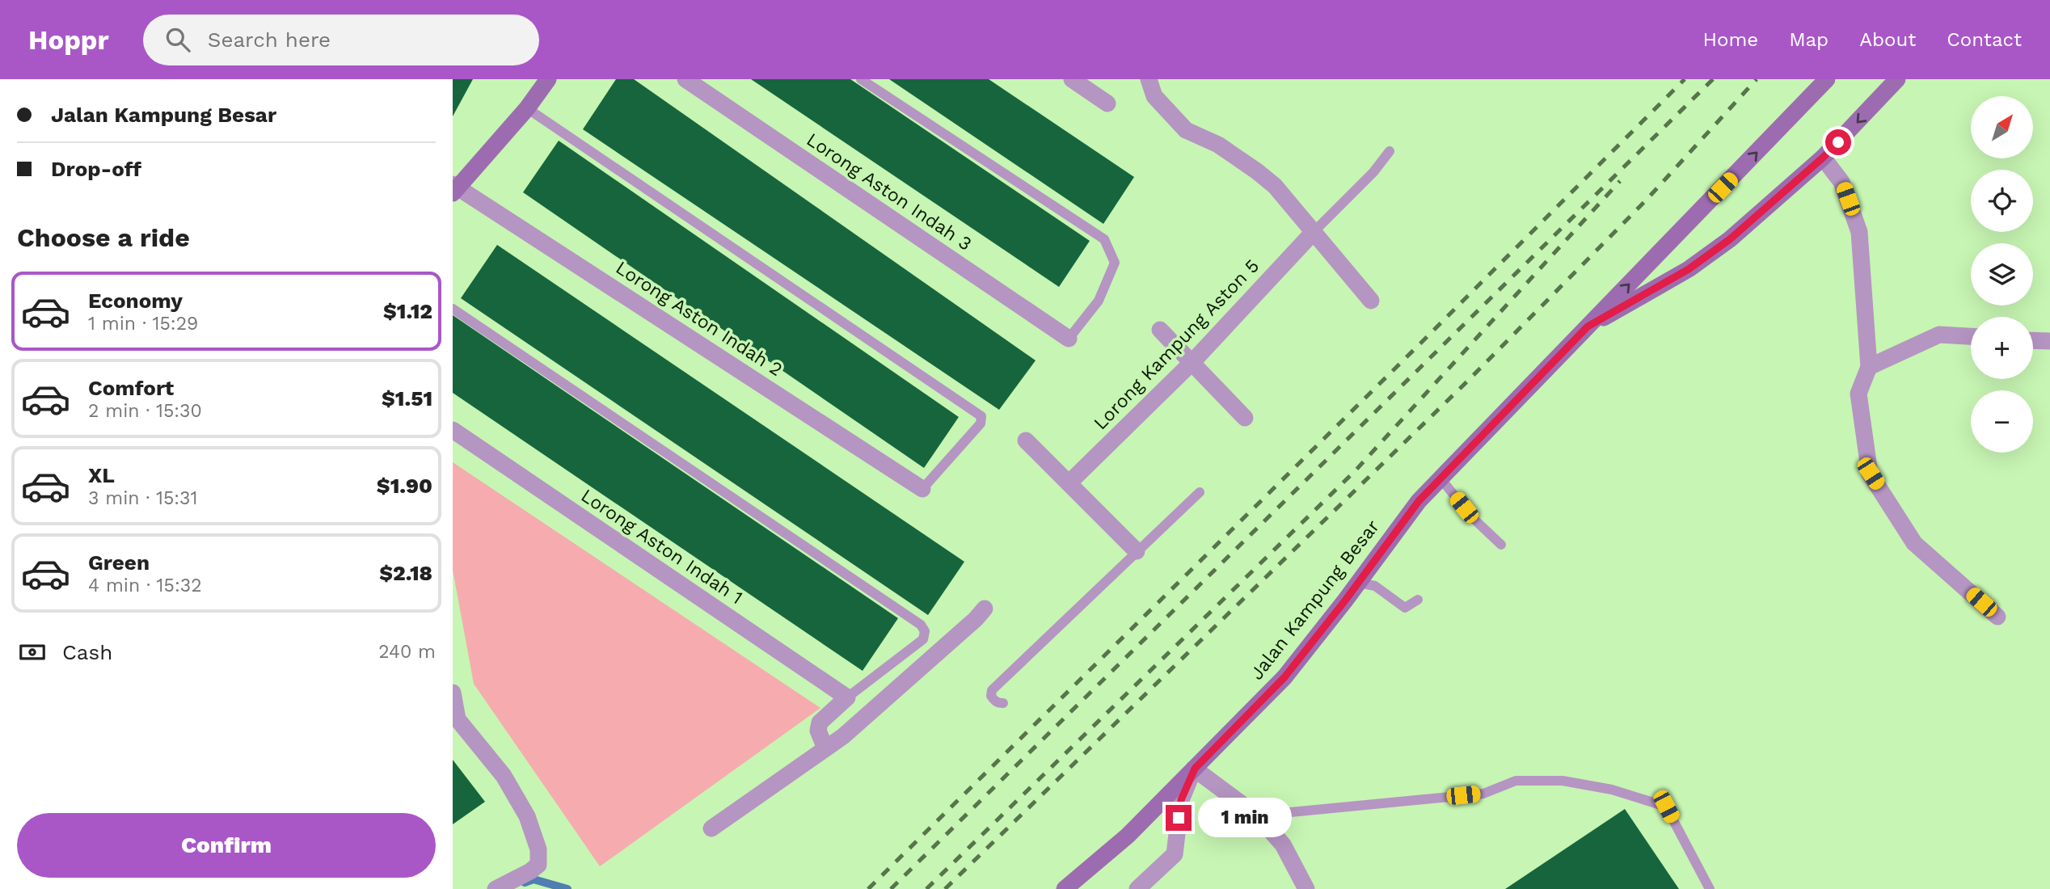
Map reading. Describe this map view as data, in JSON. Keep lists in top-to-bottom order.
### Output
{
  "streets": {
    "street": [
      "Lorong Aston Indah 3",
      "Lorong Aston Indah 2",
      "Lorong Kampung Aston 5",
      "Lorong Aston Indah 1",
      "Jalan Kampung Besar"
    ]
  },
  "north": "top right",
  "page": {
    "header": "Hoppr",
    "search": "Search here",
    "nav": [
      "Home",
      "Map",
      "About",
      "Contact"
    ],
    "banner": ["Jalan Kampung Besar", "Drop-off"],
    "map_buttons": ["+", "−"],
    "heading": "Choose a ride",
    "list": [
      {
        "name": "Economy",
        "note": "1 min · 15:29",
        "value": "$1.12"
      },
      {
        "name": "Comfort",
        "note": "2 min · 15:30",
        "value": "$1.51"
      },
      {
        "name": "XL",
        "note": "3 min · 15:31",
        "value": "$1.90"
      },
      {
        "name": "Green",
        "note": "4 min · 15:32",
        "value": "$2.18"
      }
    ],
    "pay": ["Cash", "240 m"],
    "bubble": "1 min",
    "buttons": "Confirm"
  }
}
